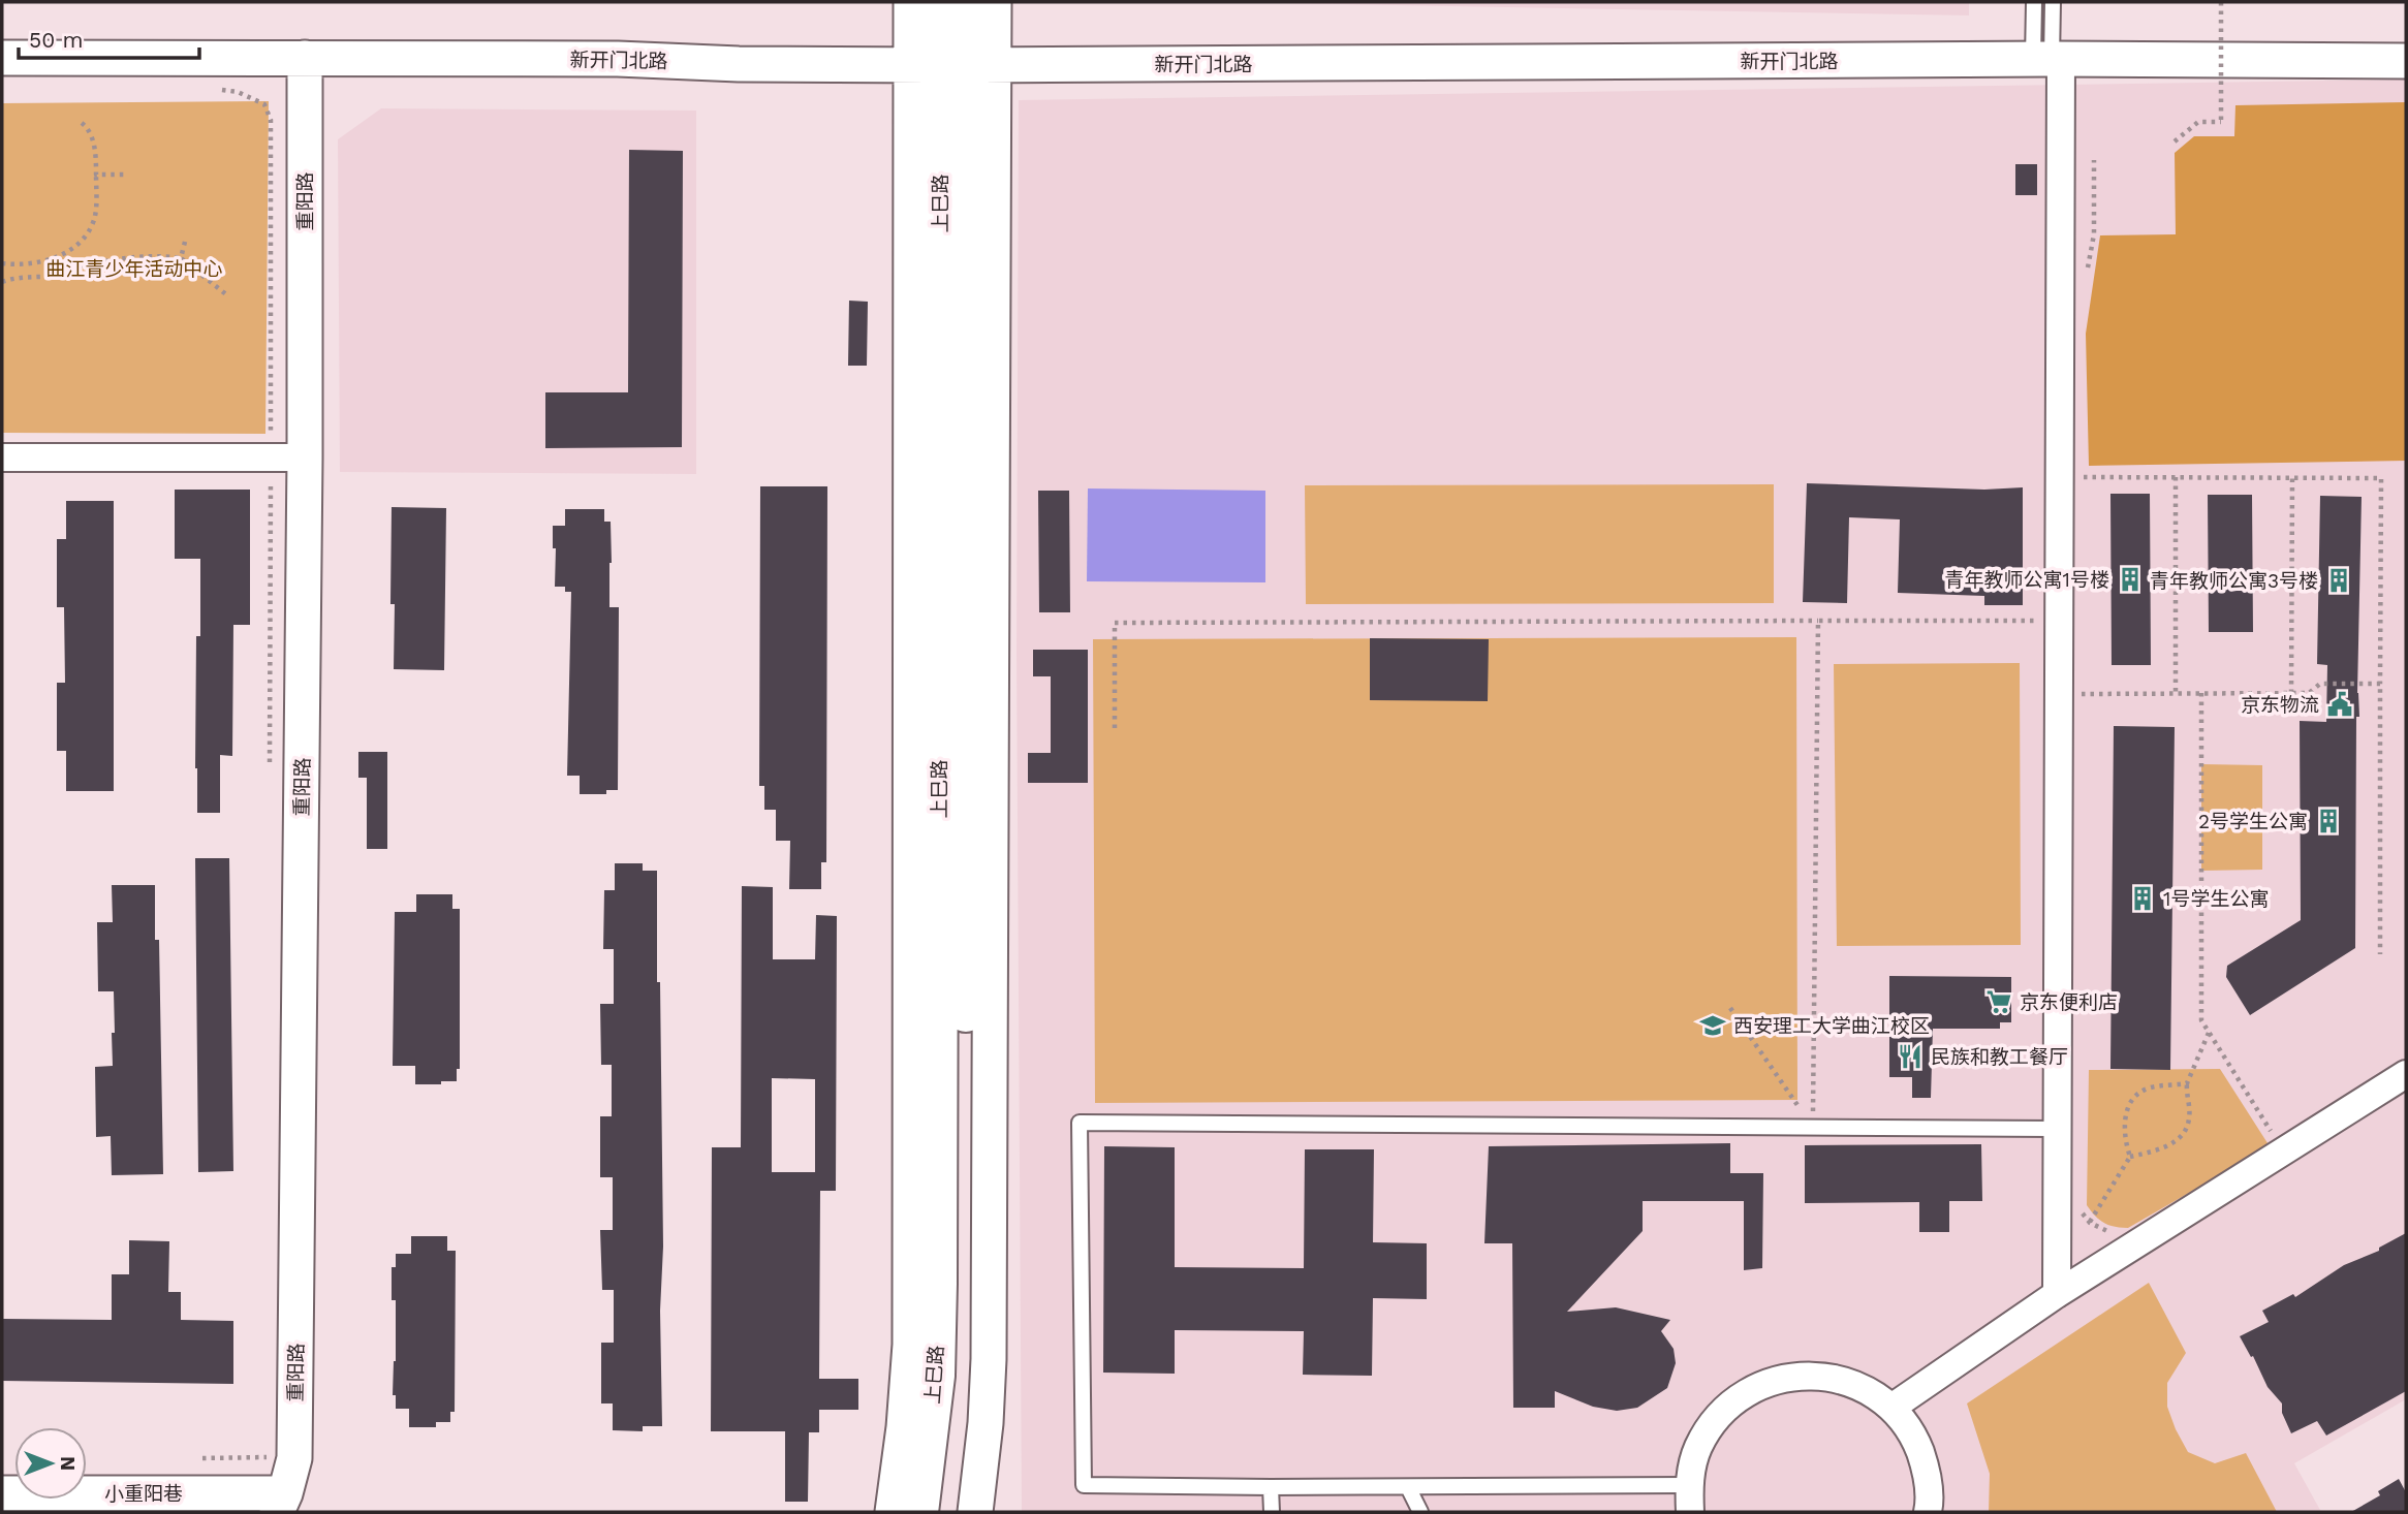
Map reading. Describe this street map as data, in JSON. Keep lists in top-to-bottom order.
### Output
{
  "streets": {
    "main road": ["上巳路"],
    "street": ["新开门北路", "重阳路", "小重阳巷"]
  },
  "crossings": [
    ["新开门北路", "重阳路"],
    ["新开门北路", "上巳路"],
    ["重阳路", "小重阳巷"]
  ],
  "parks": ["曲江青少年活动中心"],
  "places": {
    "building": [
      "青年教师公寓1号楼",
      "青年教师公寓3号楼",
      "2号学生公寓",
      "1号学生公寓"
    ],
    "public building": ["京东物流"],
    "supermarket": ["京东便利店"],
    "school or university": ["西安理工大学曲江校区"],
    "restaurant": ["民族和教工餐厅"]
  },
  "scale_bar": "50 m",
  "north": "right"
}
